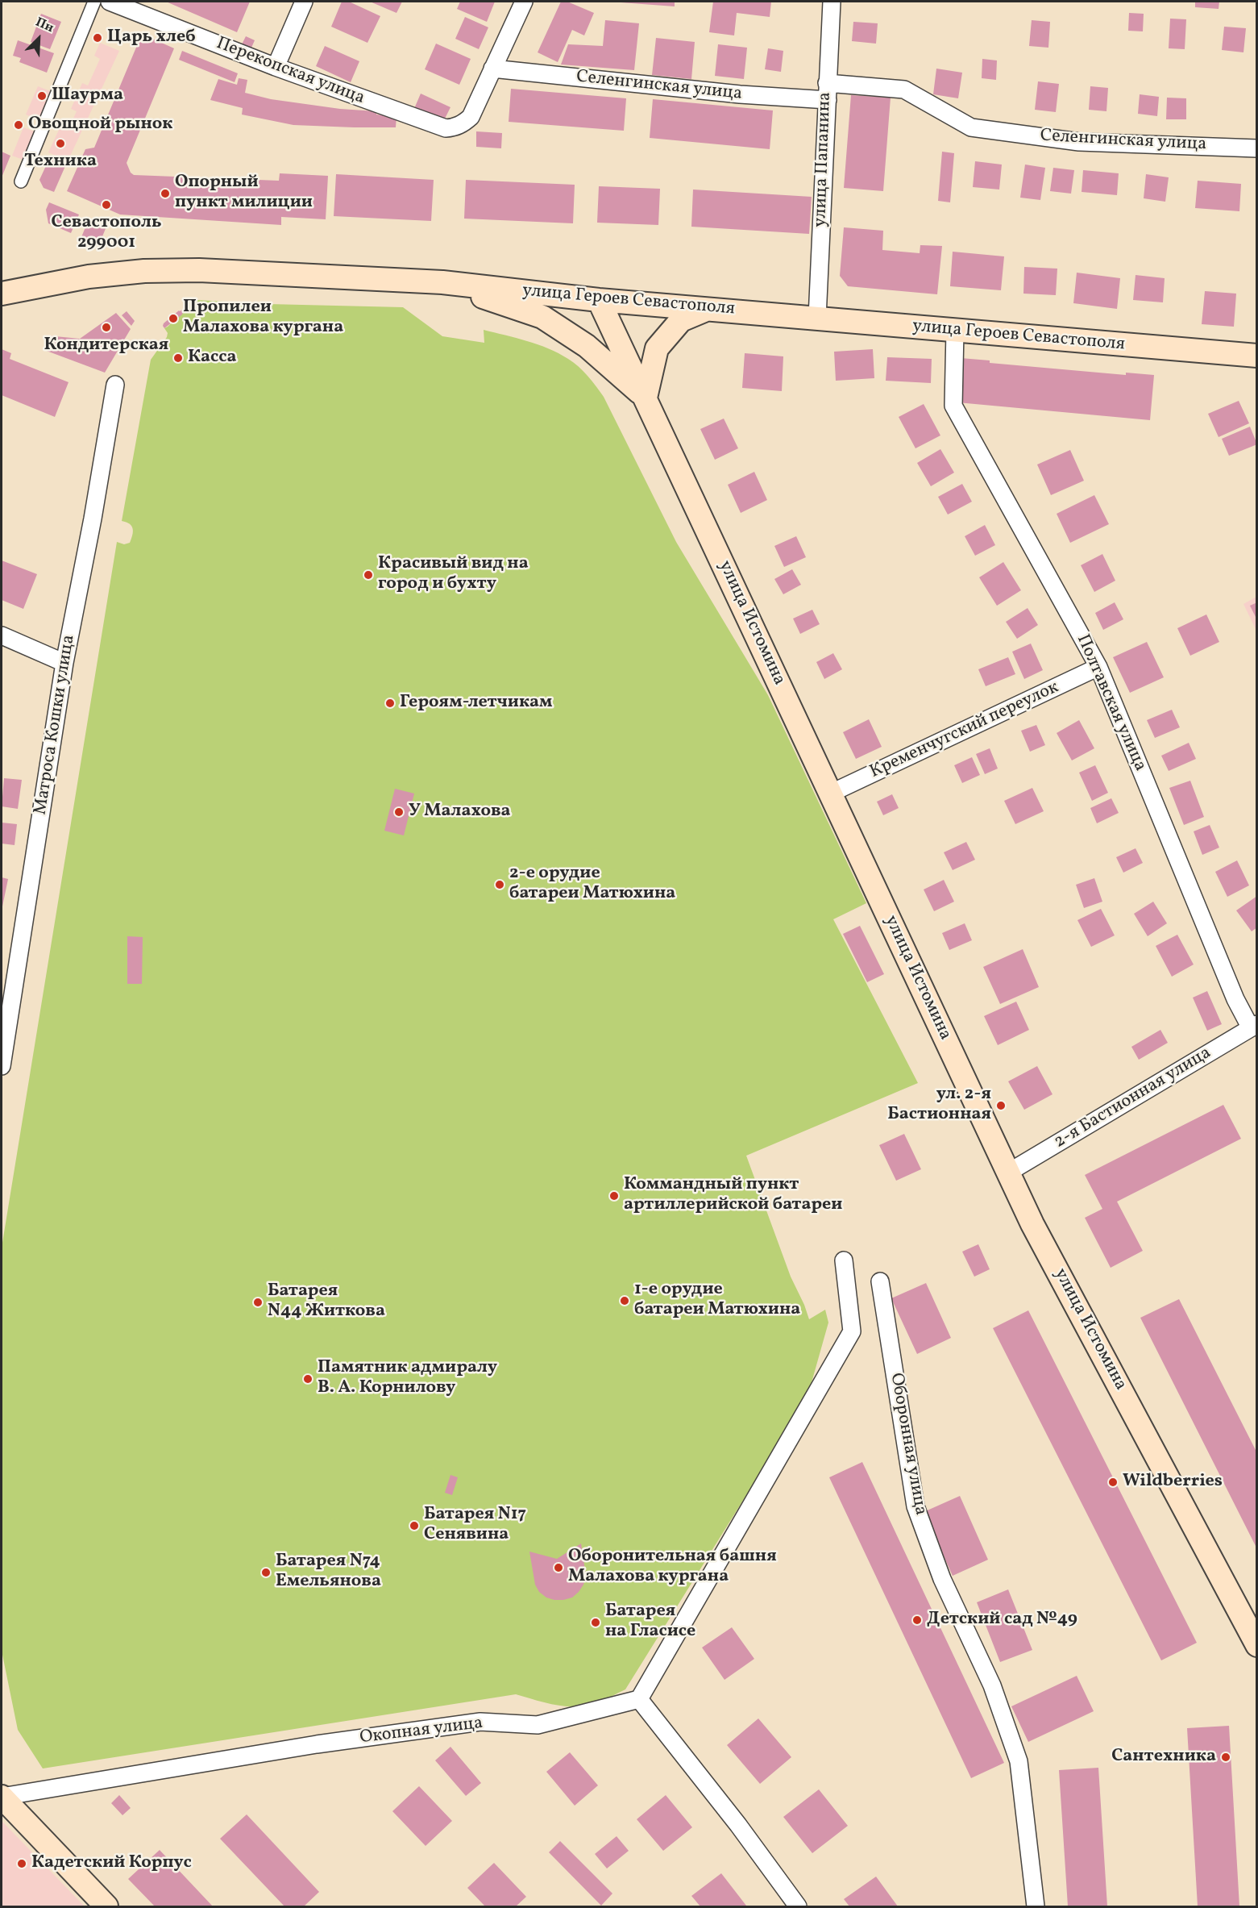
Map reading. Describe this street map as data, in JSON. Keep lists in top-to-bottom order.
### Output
{
  "streets": {
    "main road": ["улица Героев Севастополя", "улица Истомина"],
    "street": [
      "Перекопская улица",
      "Селенгинская улица",
      "улица Папанина",
      "Полтавская улица",
      "Матроса Кошки улица",
      "Кременчугский переулок",
      "2-я Бастионная улица",
      "Оборонная улица",
      "Окопная улица"
    ]
  },
  "crossings": [
    ["Перекопская улица", "Селенгинская улица"],
    ["Селенгинская улица", "улица Папанина"],
    ["улица Папанина", "улица Героев Севастополя"],
    ["улица Героев Севастополя", "улица Истомина"],
    ["улица Героев Севастополя", "Полтавская улица"],
    ["улица Истомина", "Кременчугский переулок"],
    ["улица Истомина", "2-я Бастионная улица"],
    ["Полтавская улица", "Кременчугский переулок"],
    ["Полтавская улица", "2-я Бастионная улица"]
  ],
  "places": [
    "Царь хлеб",
    "Шаурма",
    "Овощной рынок",
    "Техника",
    "Опорный пункт милиции",
    "Севастополь 299001",
    "Пропилеи Малахова кургана",
    "Кондитерская",
    "Касса",
    "Красивый вид на город и бухту",
    "Героям-летчикам",
    "У Малахова",
    "2-е орудие батареи Матюхина",
    "ул. 2-я Бастионная",
    "Коммандный пункт артиллерийской батареи",
    "1-е орудие батареи Матюхина",
    "Батарея N44 Житкова",
    "Памятник адмиралу В. А. Корнилову",
    "Wildberries",
    "Батарея N17 Сенявина",
    "Оборонительная башня Малахова кургана",
    "Батарея N74 Емельянова",
    "Детский сад №49",
    "Батарея на Гласисе",
    "Сантехника",
    "Кадетский Корпус"
  ],
  "north": "top right"
}
